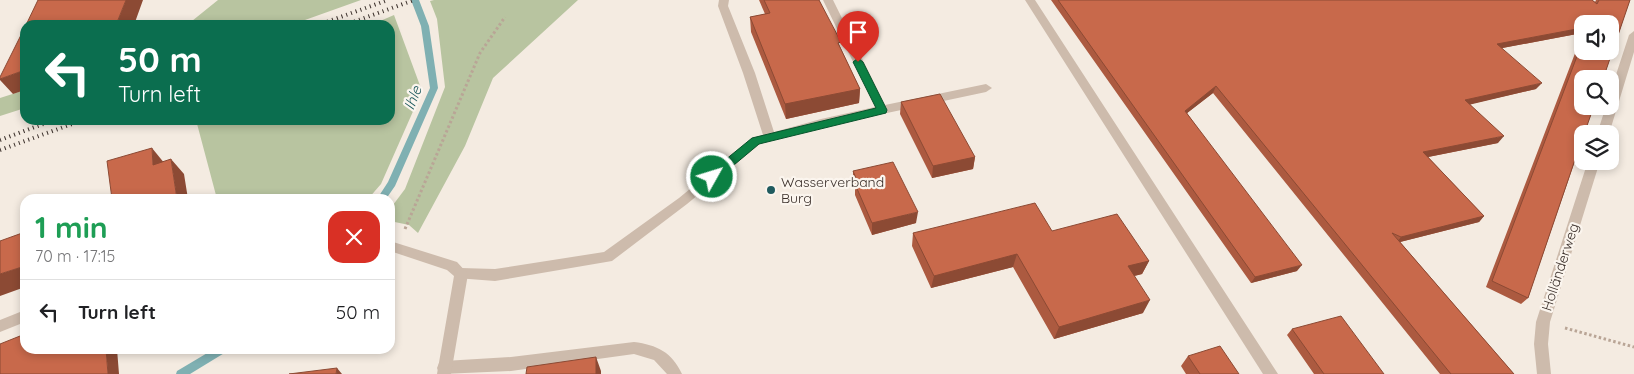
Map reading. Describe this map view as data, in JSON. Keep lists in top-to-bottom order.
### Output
{
  "streets": {
    "street": ["Holländerweg"]
  },
  "water": ["Ihle"],
  "places": ["Wasserverband Burg"],
  "page": {
    "turn": ["50 m", "Turn left"],
    "heading": ["1 min", "70 m · 17:15"],
    "list": [
      {
        "name": "Turn left",
        "value": "50 m"
      }
    ]
  }
}
